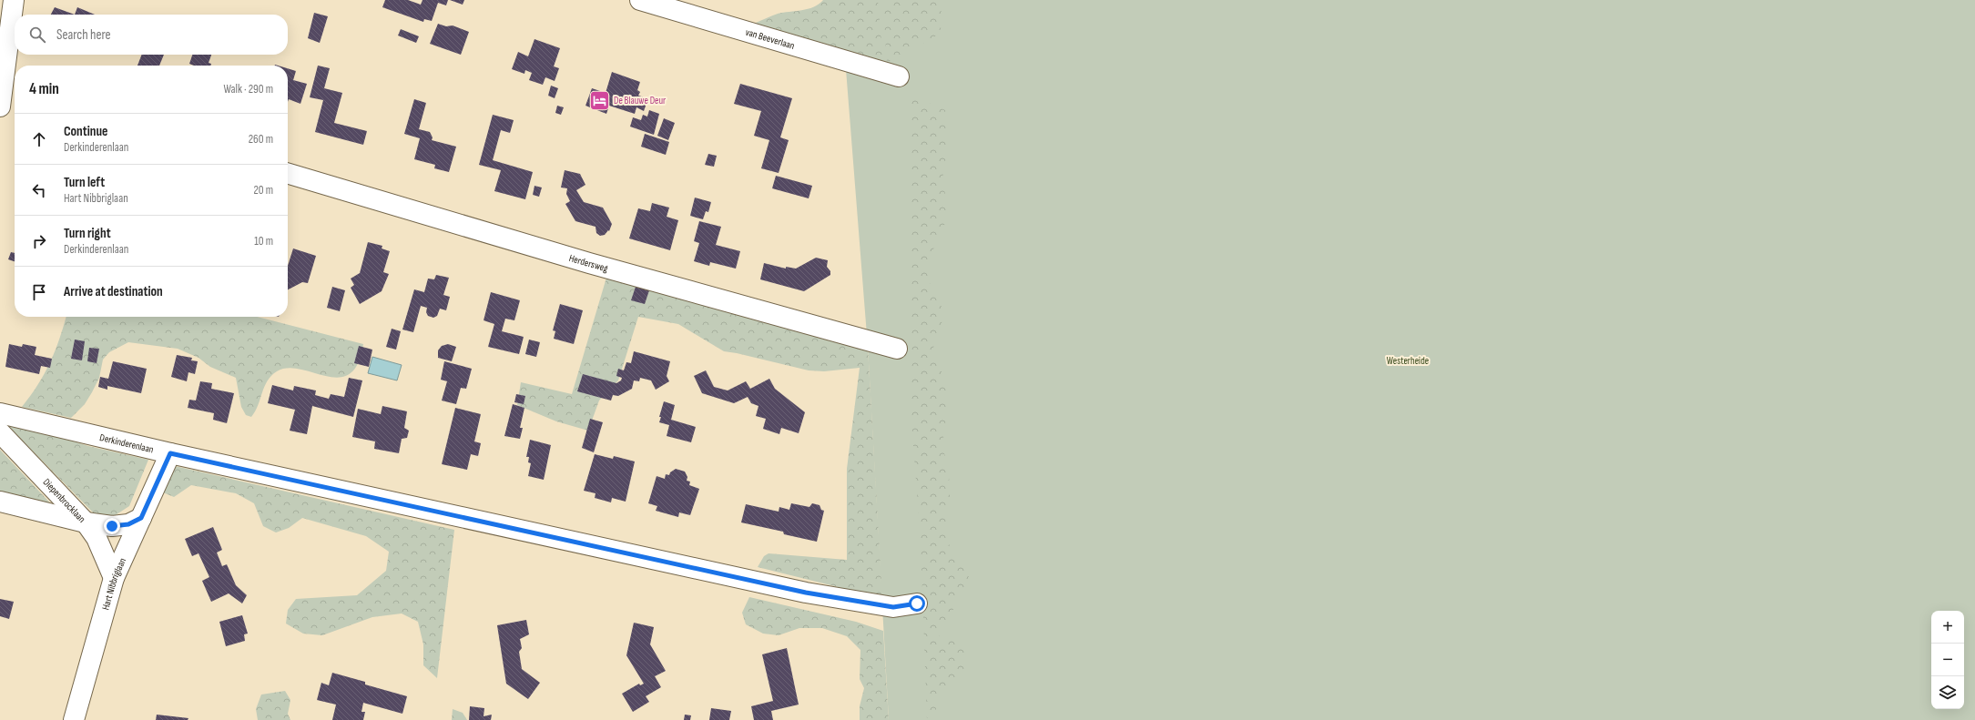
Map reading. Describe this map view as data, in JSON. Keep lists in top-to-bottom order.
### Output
{
  "streets": {
    "street": [
      "van Beeverlaan",
      "Herdersweg",
      "Derkinderenlaan",
      "Diepenbrocklaan",
      "Hart Nibbriglaan"
    ]
  },
  "crossings": [
    ["Derkinderenlaan", "Hart Nibbriglaan"],
    ["Diepenbrocklaan", "Hart Nibbriglaan"]
  ],
  "parks": ["Westerheide"],
  "places": {
    "hotel": ["De Blauwe Deur"]
  },
  "page": {
    "search": "Search here",
    "heading": ["4 min", "Walk · 290 m"],
    "list": [
      ["Continue", "Derkinderenlaan", "260 m"],
      ["Turn left", "Hart Nibbriglaan", "20 m"],
      ["Turn right", "Derkinderenlaan", "10 m"],
      "Arrive at destination"
    ],
    "map_buttons": ["+", "−"]
  }
}
